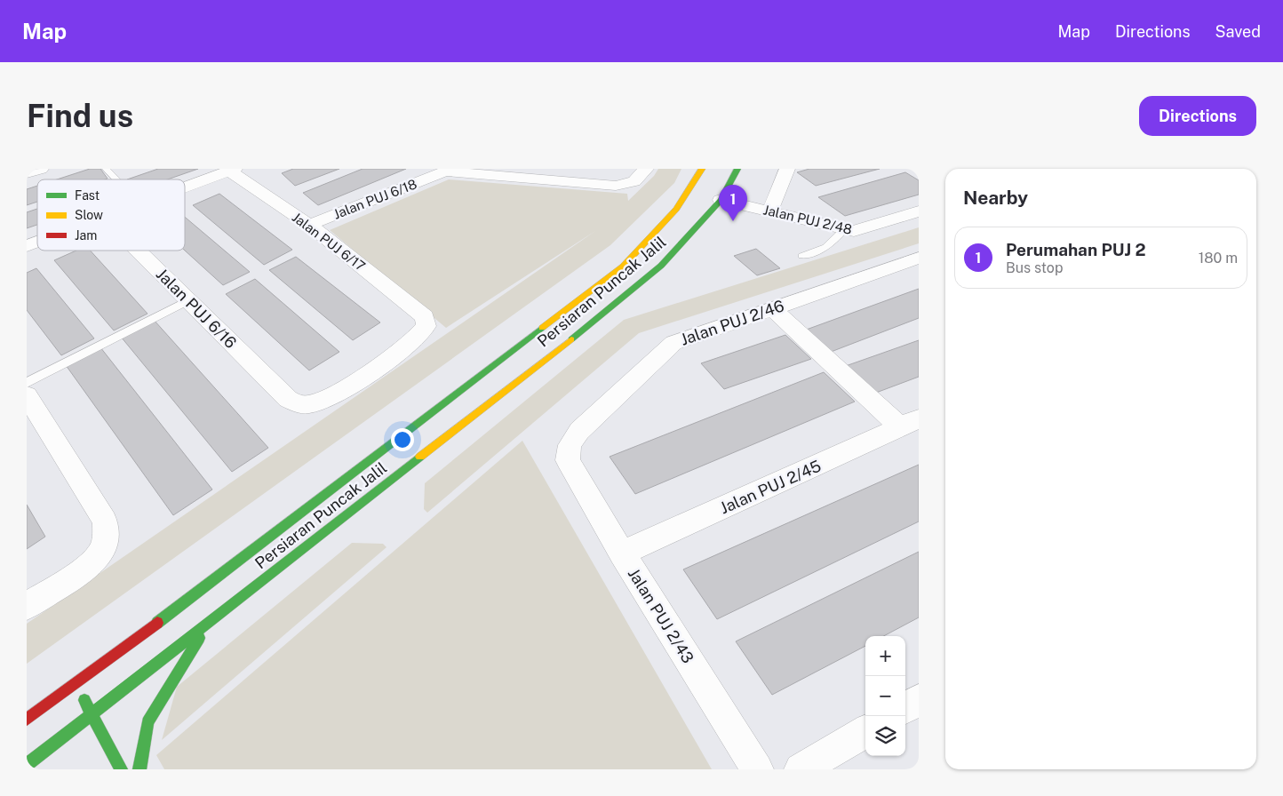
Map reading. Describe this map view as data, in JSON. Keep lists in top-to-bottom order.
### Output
{
  "streets": {
    "main road": ["Persiaran Puncak Jalil"],
    "street": [
      "Jalan PUJ 6/18",
      "Jalan PUJ 2/48",
      "Jalan PUJ 6/17",
      "Jalan PUJ 6/16",
      "Jalan PUJ 2/46",
      "Jalan PUJ 2/45",
      "Jalan PUJ 2/43"
    ]
  },
  "crossings": [
    ["Jalan PUJ 6/18", "Jalan PUJ 6/17"],
    ["Jalan PUJ 2/48", "Persiaran Puncak Jalil"],
    ["Jalan PUJ 6/17", "Jalan PUJ 6/16"],
    ["Jalan PUJ 2/46", "Jalan PUJ 2/43"],
    ["Jalan PUJ 2/45", "Jalan PUJ 2/43"]
  ],
  "legend": ["Fast", "Slow", "Jam"],
  "page": {
    "header": "Map",
    "nav": ["Map", "Directions", "Saved"],
    "buttons": "Directions",
    "title": "Find us",
    "heading": "Nearby",
    "pins": "1",
    "list": [
      {
        "mark": "1",
        "name": "Perumahan PUJ 2",
        "note": "Bus stop",
        "value": "180 m"
      }
    ],
    "map_buttons": ["+", "−"]
  }
}
